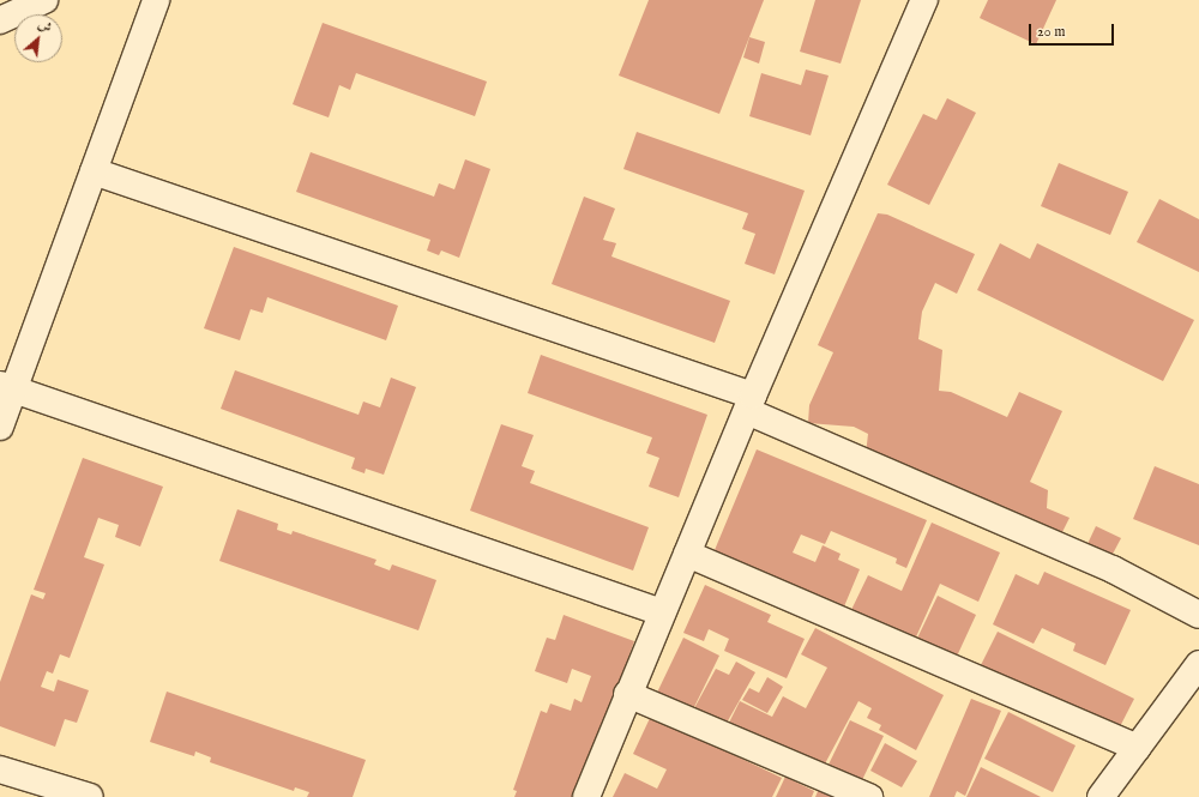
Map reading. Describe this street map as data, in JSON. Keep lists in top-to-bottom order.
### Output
{
  "scale_bar": "20 m",
  "north": "top right"
}
